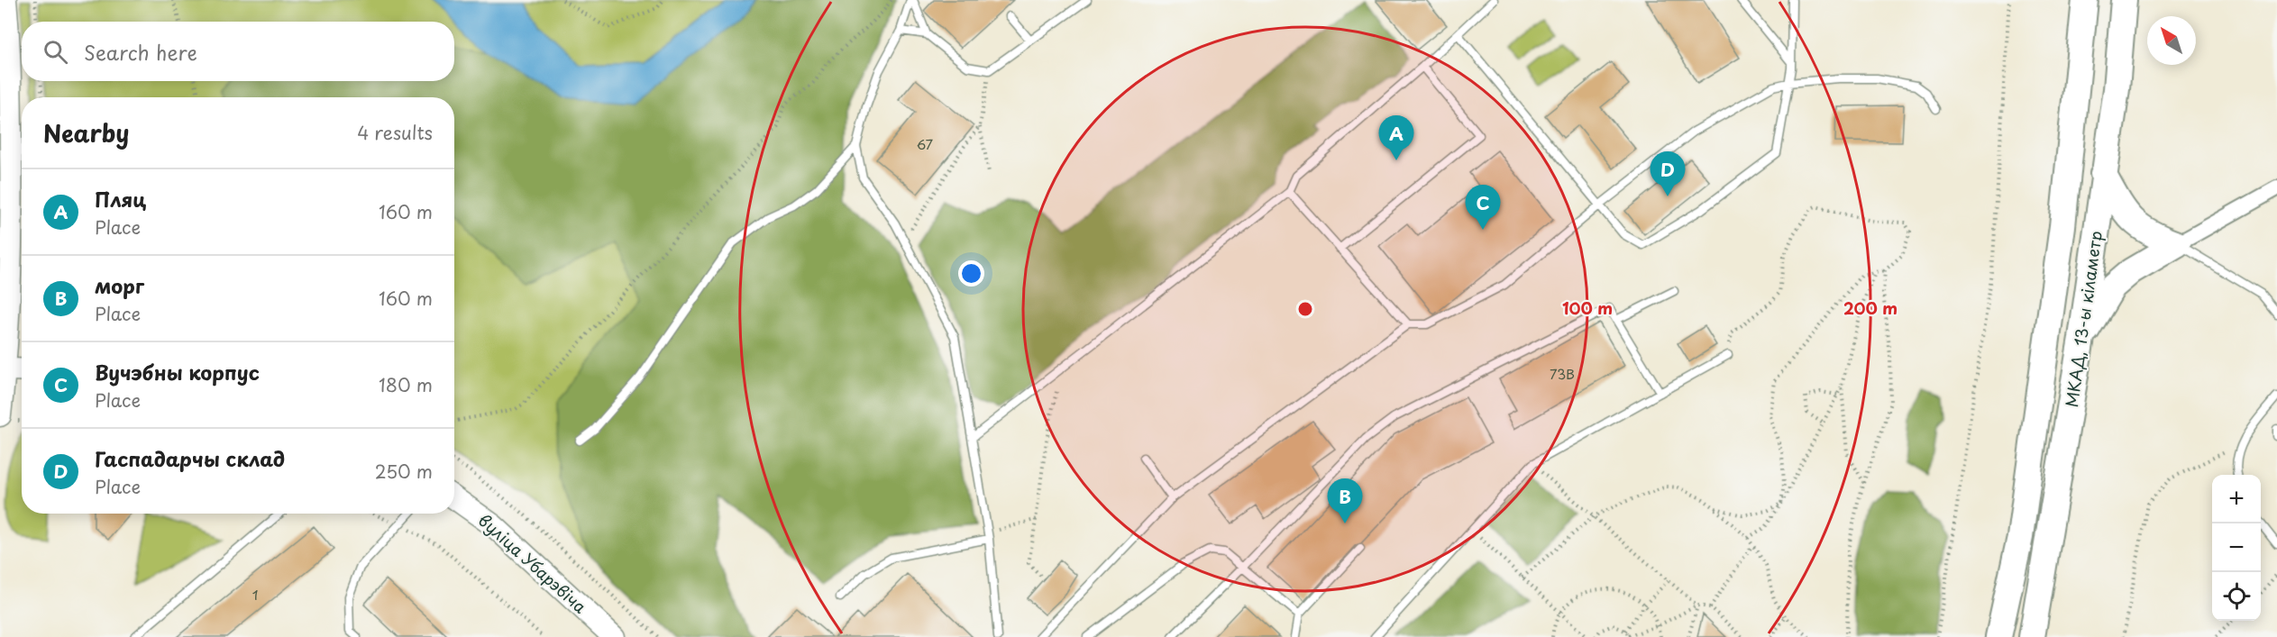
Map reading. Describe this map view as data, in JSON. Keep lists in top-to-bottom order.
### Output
{
  "streets": {
    "highway": ["МКАД, 13-ы кіламетр"],
    "main road": ["вуліца Убарэвіча"]
  },
  "house_numbers": ["67", "73В", "1"],
  "north": "top left",
  "page": {
    "search": "Search here",
    "heading": ["Nearby", "4 results"],
    "pins": [
      "A",
      "D",
      "C",
      "B"
    ],
    "list": [
      {
        "mark": "A",
        "name": "Пляц",
        "note": "Place",
        "value": "160 m"
      },
      {
        "mark": "B",
        "name": "морг",
        "note": "Place",
        "value": "160 m"
      },
      {
        "mark": "C",
        "name": "Вучэбны корпус",
        "note": "Place",
        "value": "180 m"
      },
      {
        "mark": "D",
        "name": "Гаспадарчы склад",
        "note": "Place",
        "value": "250 m"
      }
    ],
    "map_buttons": ["+", "−"]
  },
  "rings": ["100 m", "200 m"]
}
